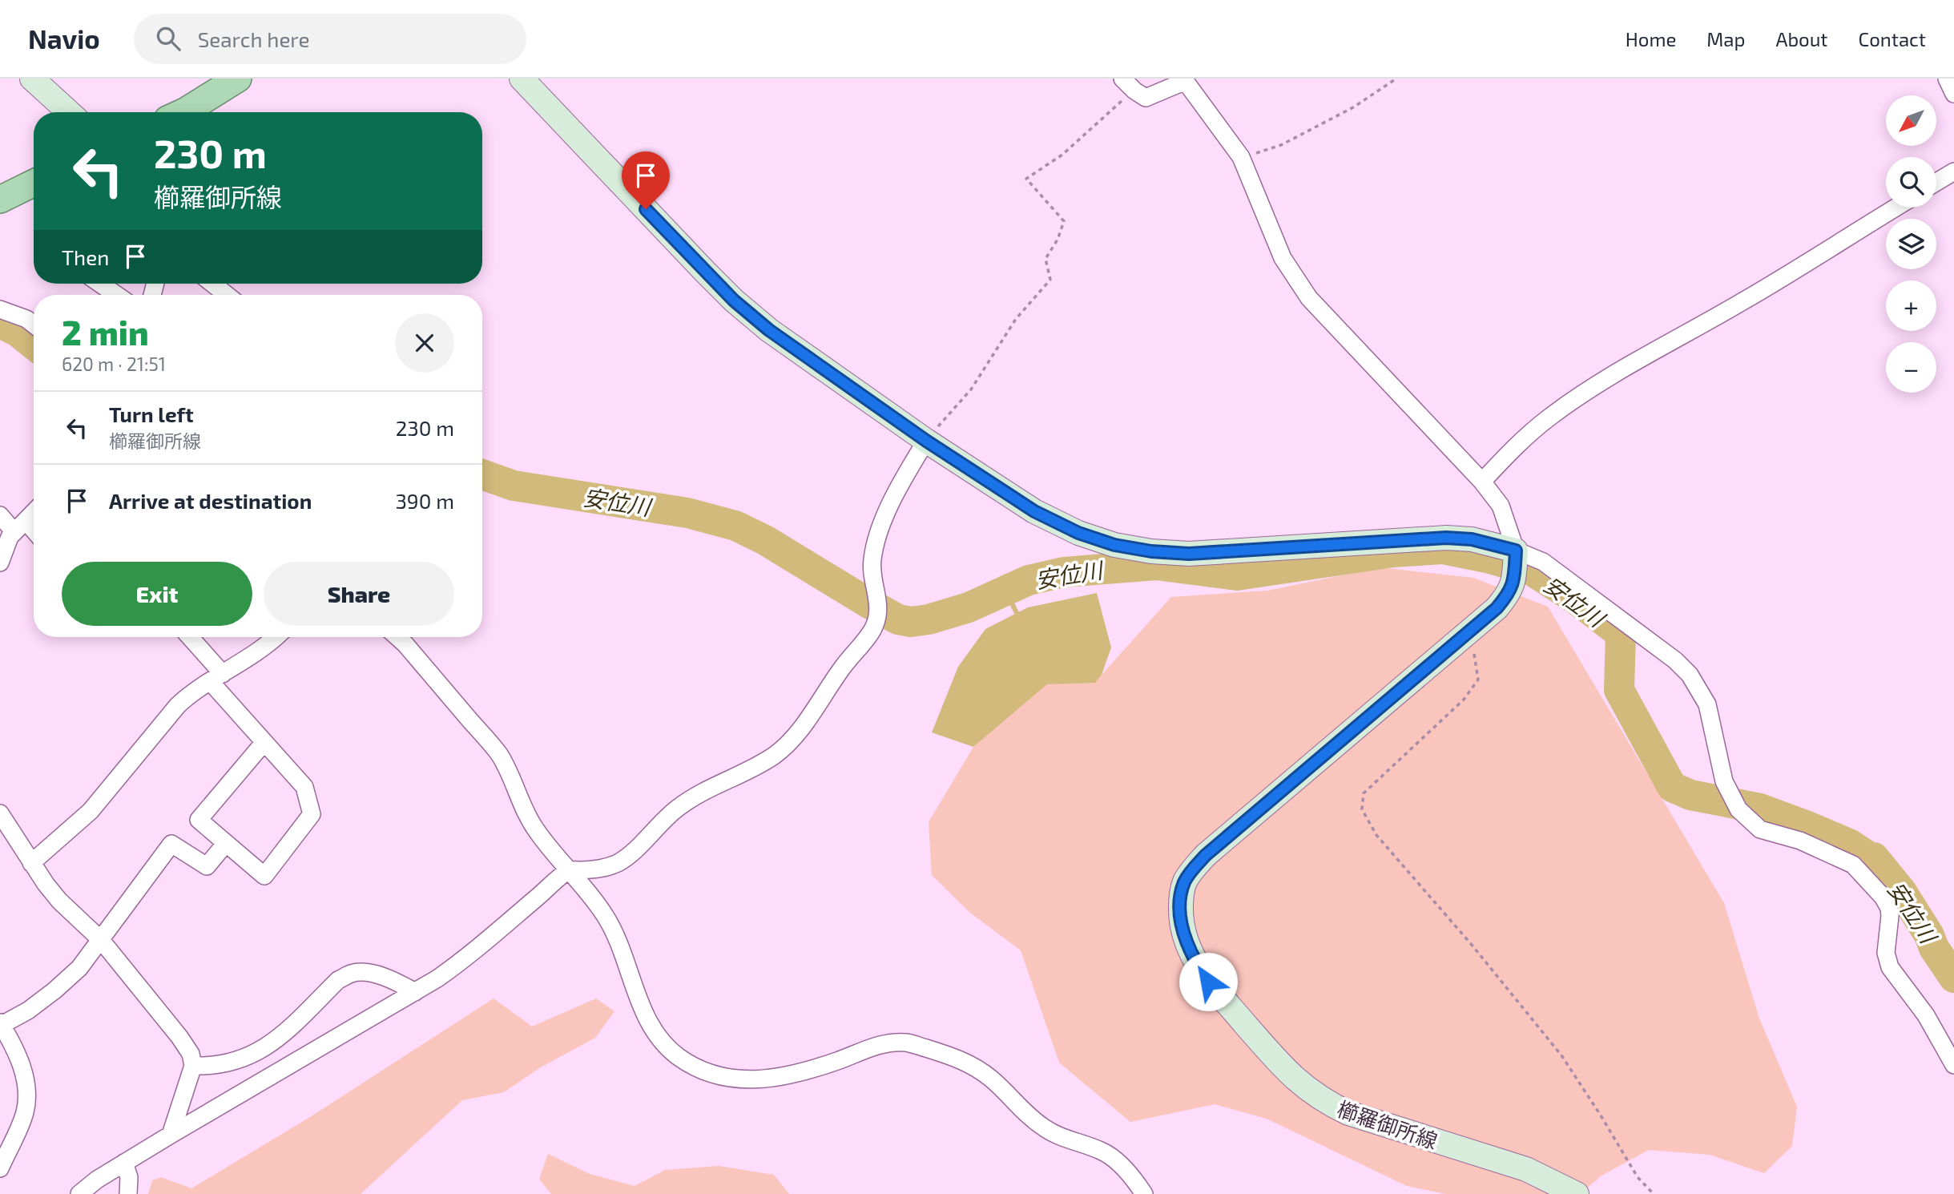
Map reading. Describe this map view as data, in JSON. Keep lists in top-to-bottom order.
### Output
{
  "streets": {
    "main road": ["櫛羅御所線"]
  },
  "water": ["安位川"],
  "north": "bottom left",
  "page": {
    "header": "Navio",
    "search": "Search here",
    "nav": [
      "Home",
      "Map",
      "About",
      "Contact"
    ],
    "map_buttons": ["+", "−"],
    "turn": ["230 m", "櫛羅御所線"],
    "then": "Then",
    "heading": ["2 min", "620 m · 21:51"],
    "list": [
      {
        "name": "Turn left",
        "note": "櫛羅御所線",
        "value": "230 m"
      },
      {
        "name": "Arrive at destination",
        "value": "390 m"
      }
    ],
    "buttons": ["Exit", "Share"]
  }
}
